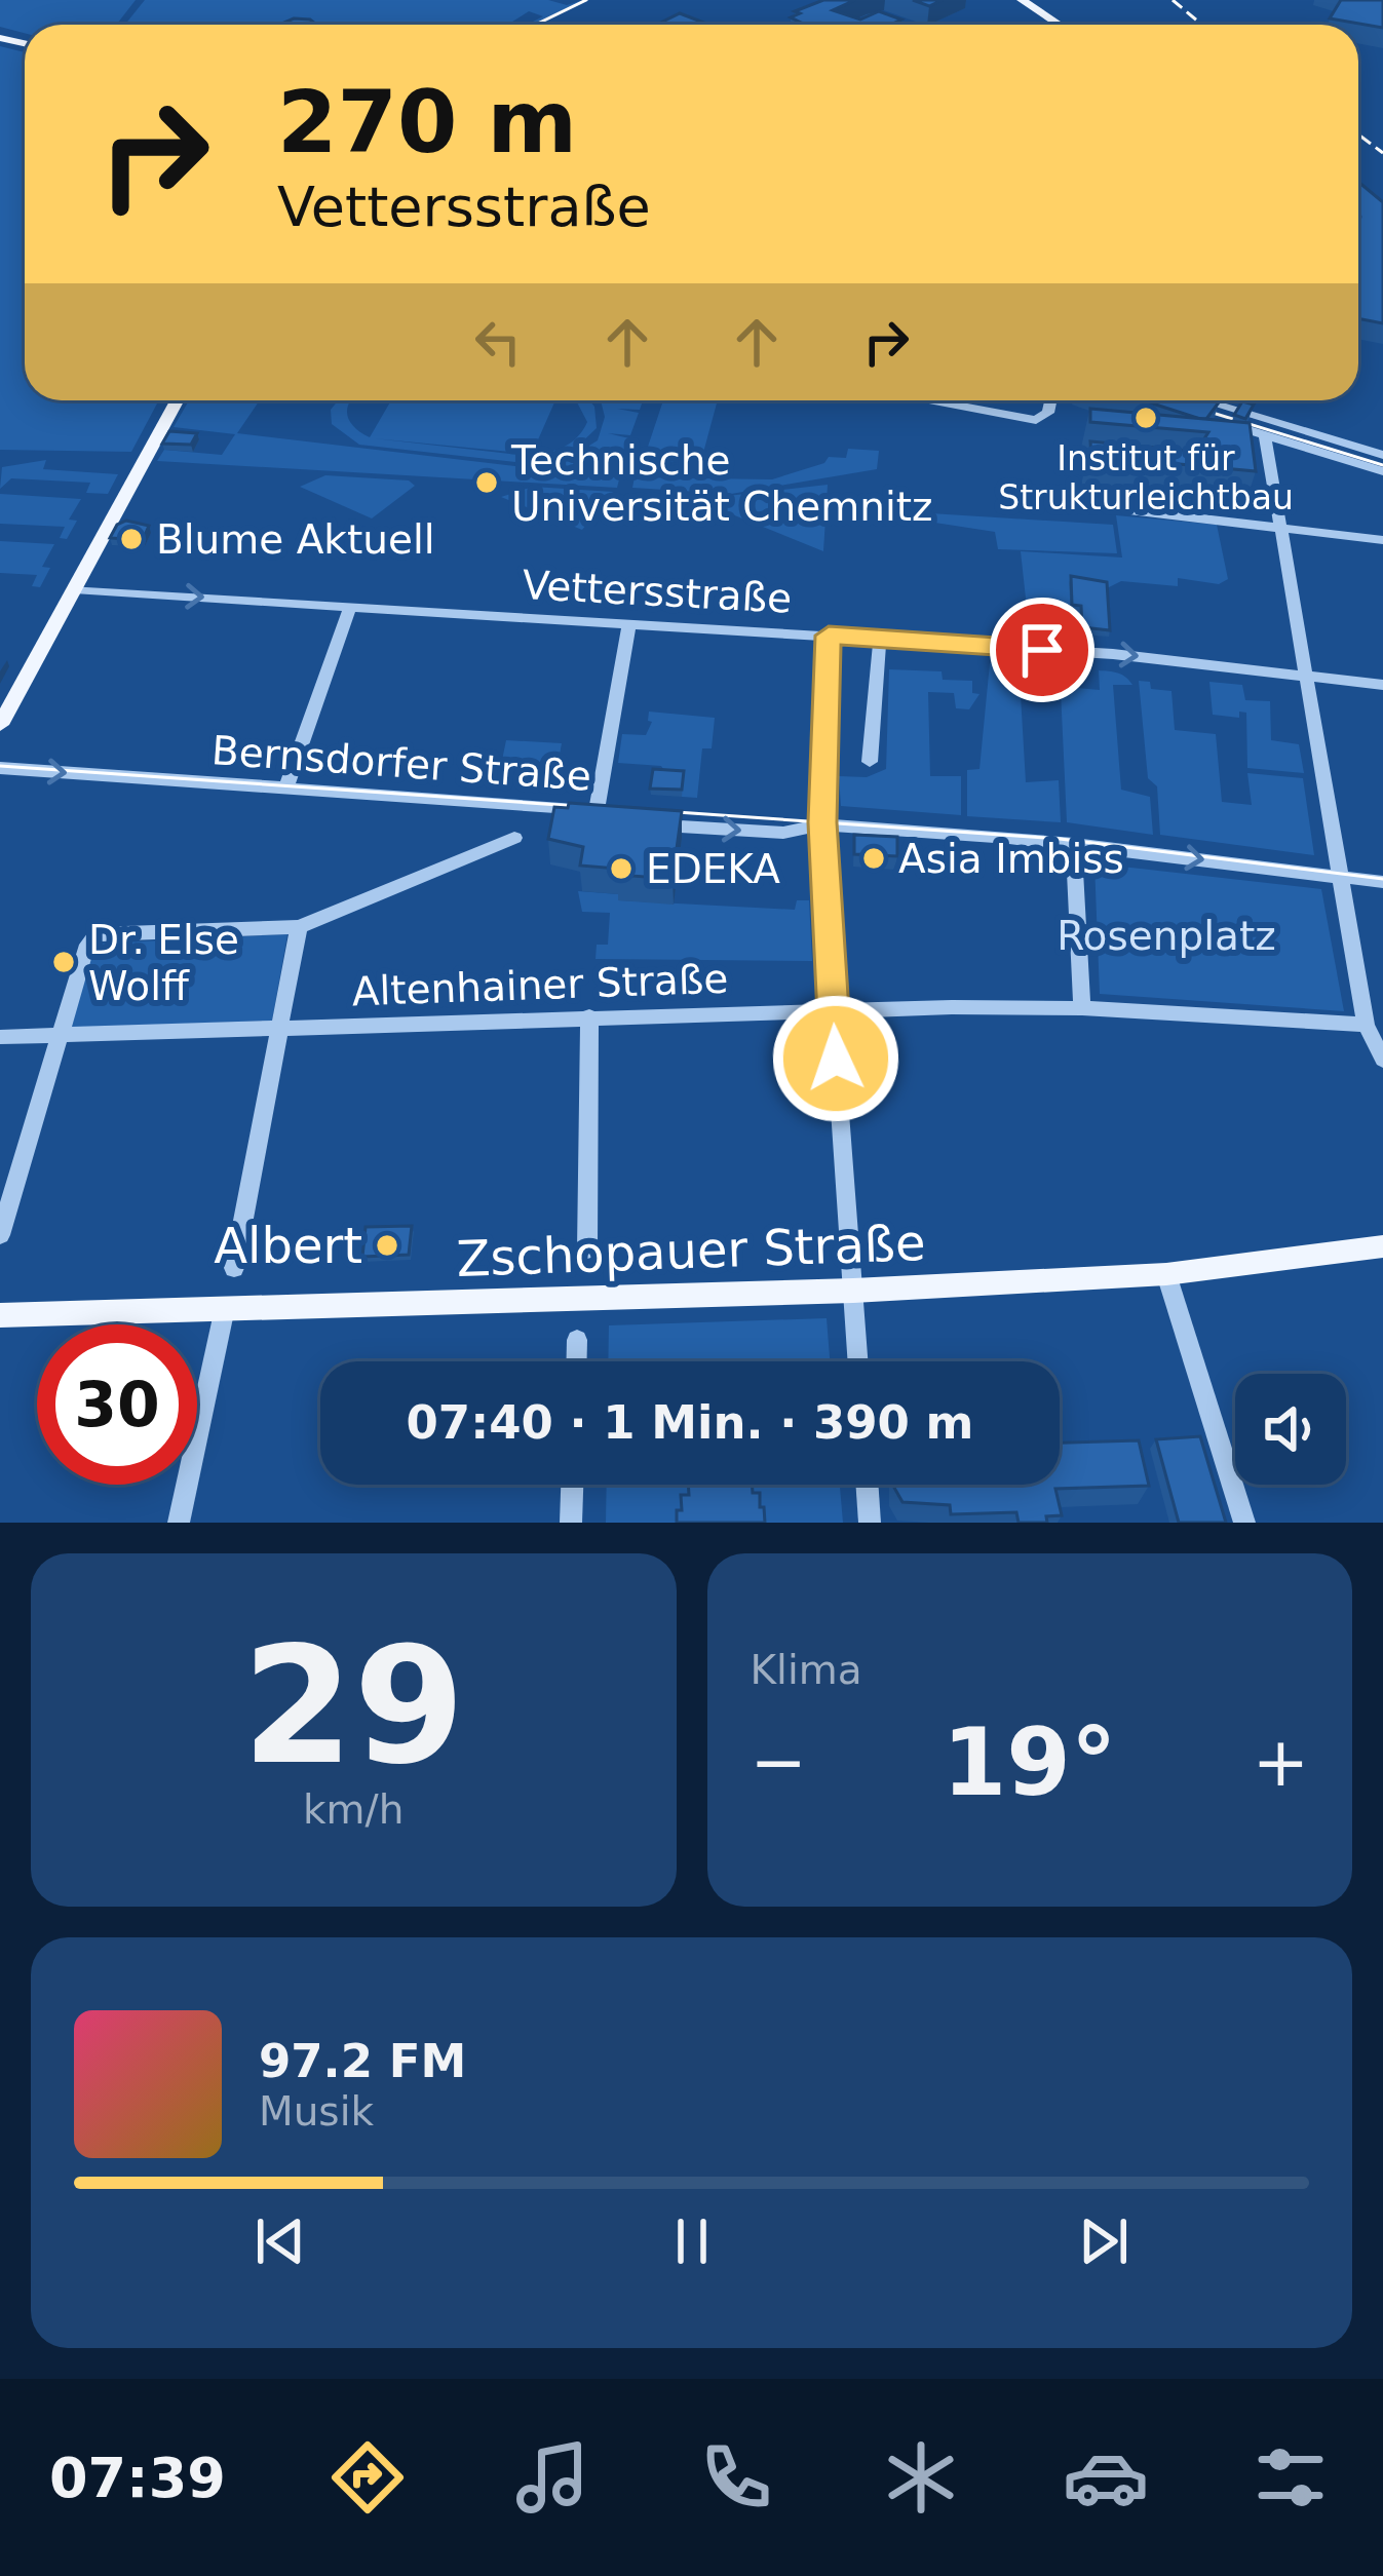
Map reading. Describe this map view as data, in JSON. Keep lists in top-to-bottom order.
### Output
{
  "streets": {
    "main road": ["Zschopauer Straße"],
    "street": ["Vettersstraße", "Bernsdorfer Straße", "Altenhainer Straße"]
  },
  "crossings": [
    ["Vettersstraße", "Bernsdorfer Straße"]
  ],
  "one_way": ["Vettersstraße", "Bernsdorfer Straße"],
  "parks": ["Rosenplatz"],
  "places": [
    "Institut für Strukturleichtbau",
    "Technische Universität Chemnitz",
    "Blume Aktuell",
    "Asia Imbiss",
    "EDEKA",
    "Dr. Else Wolff",
    "Albert"
  ],
  "page": {
    "turn": ["270 m", "Vettersstraße"],
    "limit": "30",
    "trip": "07:40 · 1 Min. · 390 m",
    "tile": [
      ["29", "km/h"],
      "Klima"
    ],
    "heat": ["−", "19°", "+"],
    "song": ["97.2 FM", "Musik"],
    "tabs": "07:39"
  }
}
